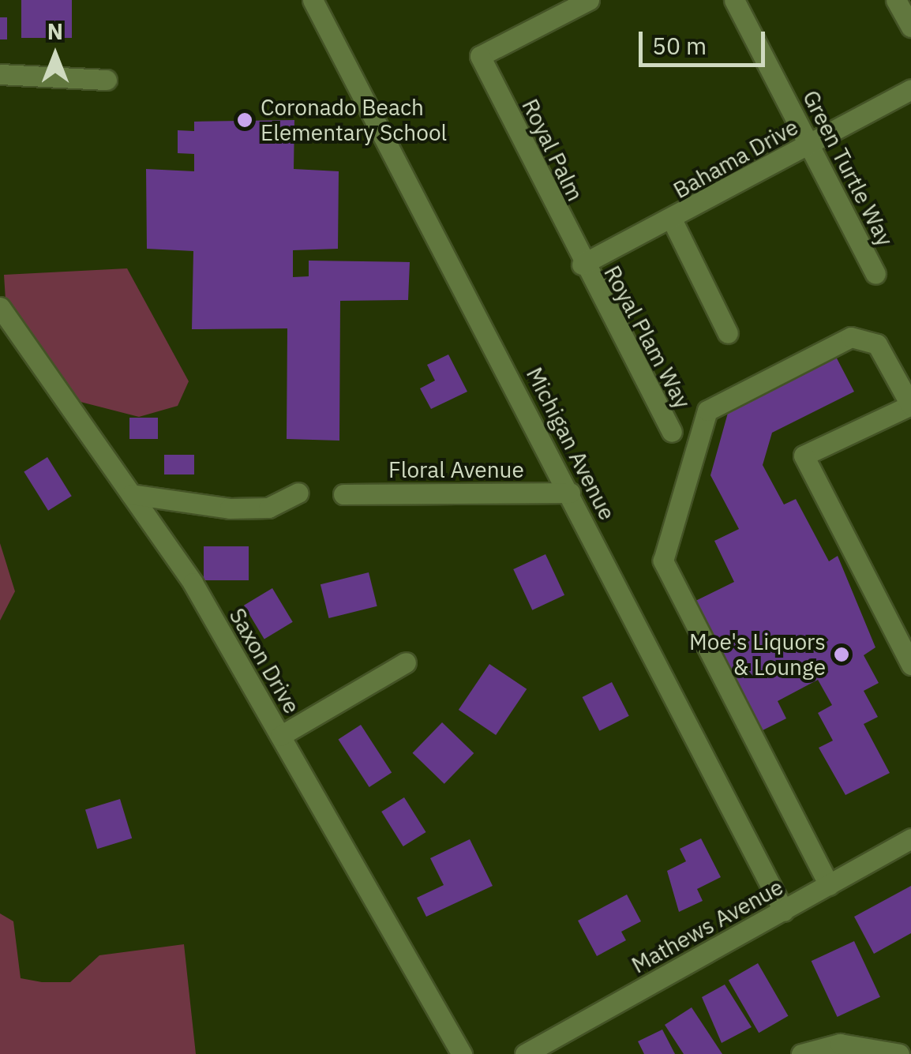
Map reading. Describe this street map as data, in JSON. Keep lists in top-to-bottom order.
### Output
{
  "streets": {
    "street": [
      "Royal Palm",
      "Bahama Drive",
      "Green Turtle Way",
      "Royal Plam Way",
      "Michigan Avenue",
      "Floral Avenue",
      "Saxon Drive",
      "Mathews Avenue"
    ]
  },
  "crossings": [
    ["Royal Palm", "Bahama Drive"],
    ["Royal Palm", "Royal Plam Way"],
    ["Bahama Drive", "Green Turtle Way"],
    ["Bahama Drive", "Royal Plam Way"],
    ["Michigan Avenue", "Floral Avenue"],
    ["Michigan Avenue", "Mathews Avenue"]
  ],
  "places": ["Coronado Beach Elementary School", "Moe's Liquors & Lounge"],
  "scale_bar": "50 m",
  "north": "top"
}
